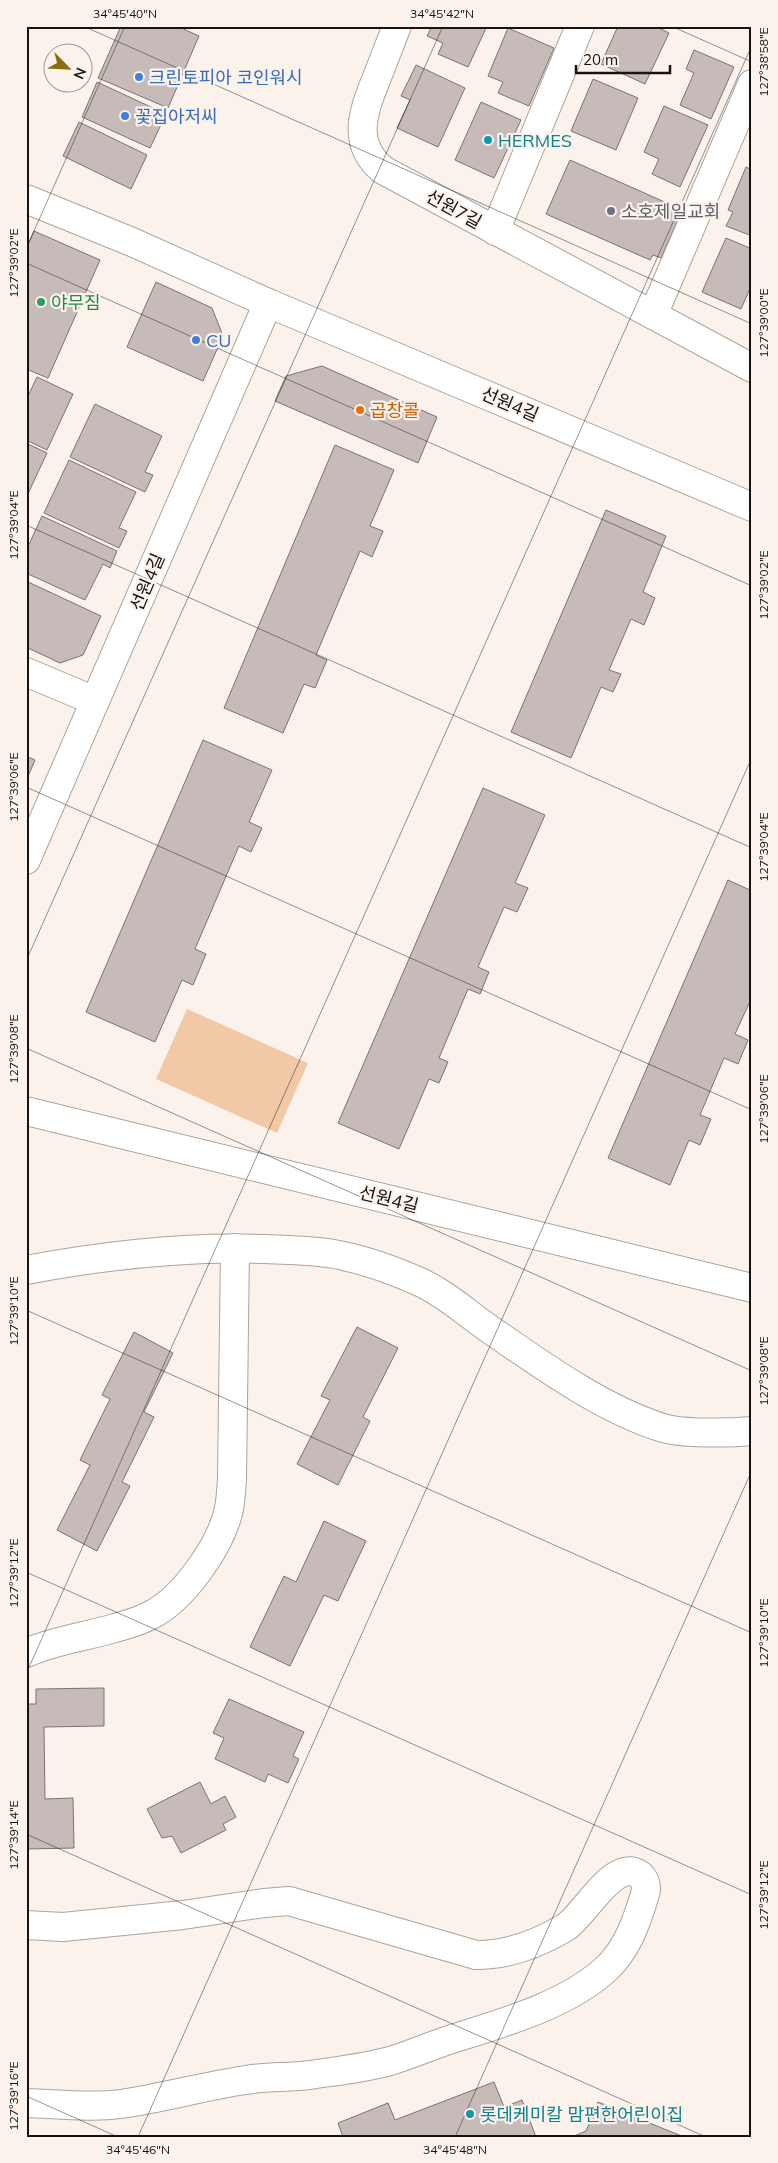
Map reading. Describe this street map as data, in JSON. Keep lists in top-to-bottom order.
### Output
{
  "streets": {
    "street": ["선원7길", "선원4길"]
  },
  "places": [
    "크린토피아 코인워시",
    "꽃집아저씨",
    "HERMES",
    "소호제일교회",
    "야무짐",
    "CU",
    "곱창콜",
    "롯데케미칼 맘편한어린이집"
  ],
  "scale_bar": "20 m",
  "north": "bottom right",
  "coordinates": [
    "34°45'40\"N",
    "34°45'42\"N",
    "127°38'58\"E",
    "127°39'02\"E",
    "127°39'00\"E",
    "127°39'04\"E",
    "127°39'06\"E",
    "127°39'08\"E",
    "127°39'10\"E",
    "127°39'12\"E",
    "127°39'14\"E",
    "127°39'16\"E",
    "34°45'46\"N",
    "34°45'48\"N"
  ]
}
